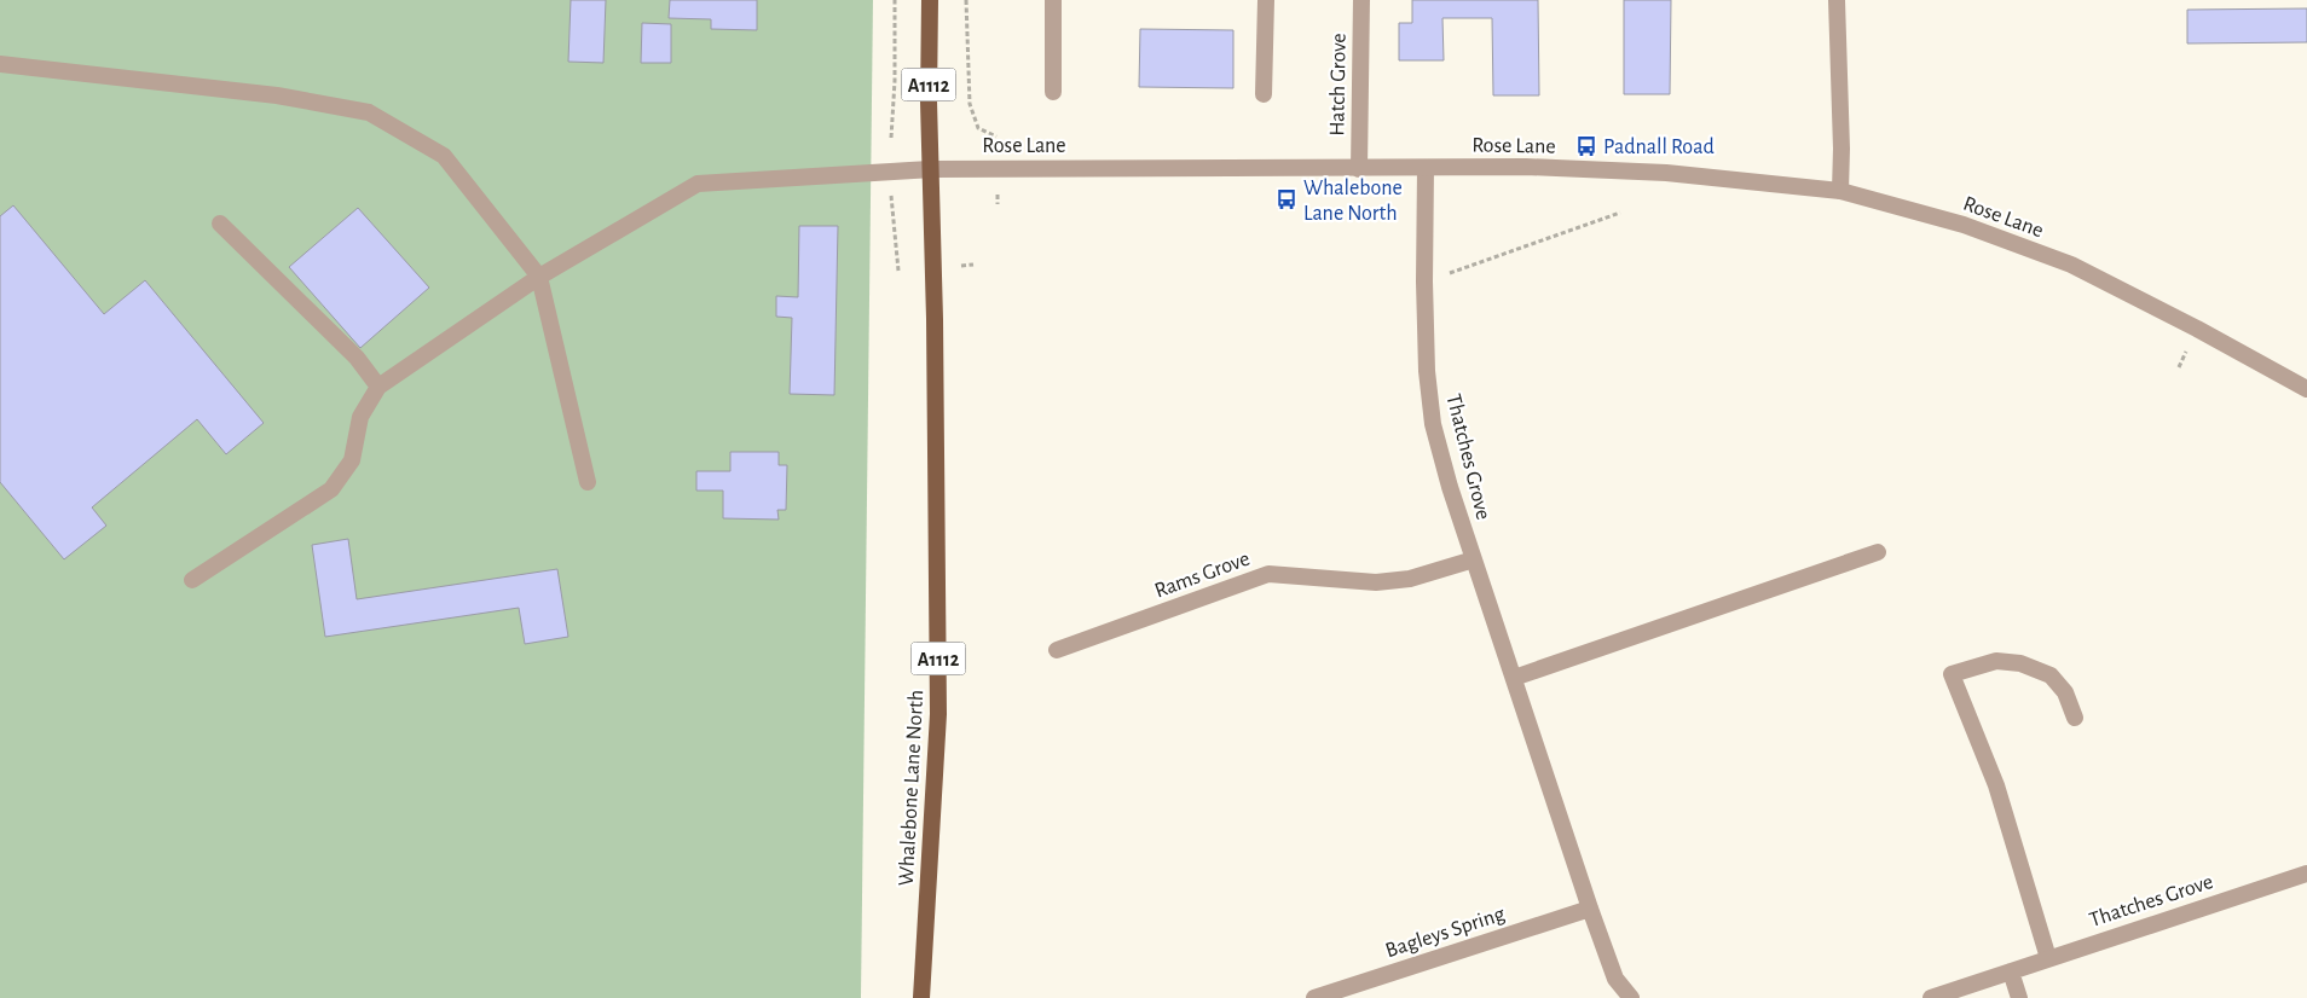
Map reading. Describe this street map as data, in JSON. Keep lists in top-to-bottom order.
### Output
{
  "streets": {
    "main road": ["A1112", "Whalebone Lane North"],
    "street": [
      "Hatch Grove",
      "Rose Lane",
      "Thatches Grove",
      "Rams Grove",
      "Bagleys Spring"
    ]
  },
  "crossings": [
    ["Hatch Grove", "Rose Lane"],
    ["Rose Lane", "Thatches Grove"],
    ["Rose Lane", "Whalebone Lane North"],
    ["Thatches Grove", "Rams Grove"],
    ["Thatches Grove", "Bagleys Spring"]
  ],
  "places": {
    "bus stop": ["Padnall Road", "Whalebone Lane North"]
  }
}
